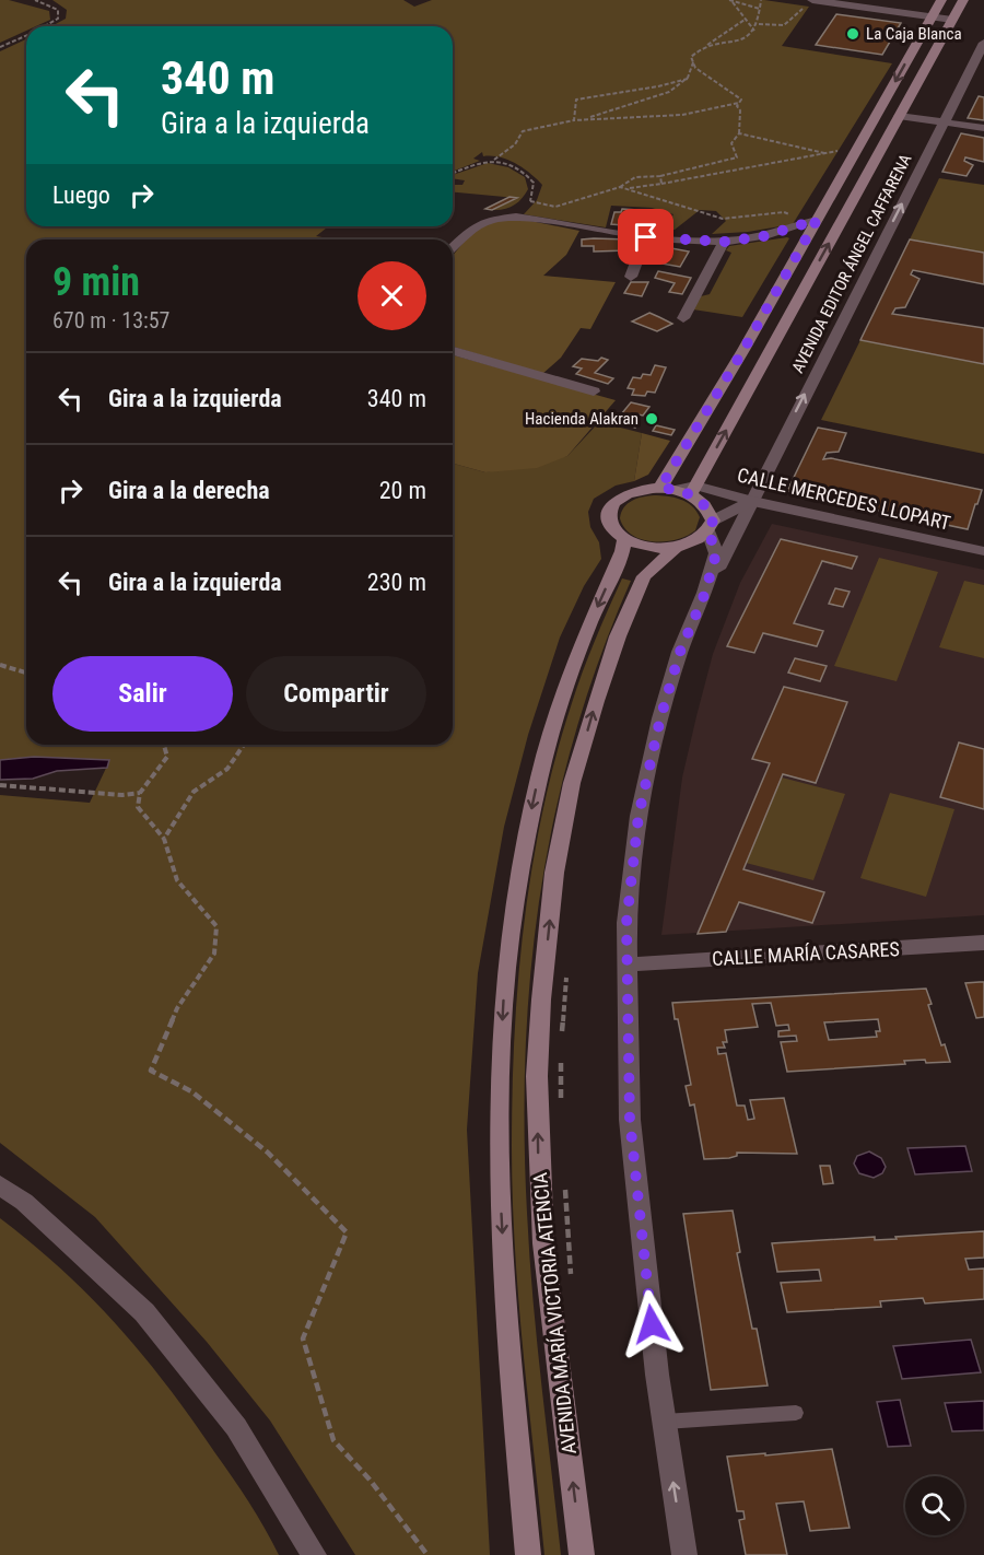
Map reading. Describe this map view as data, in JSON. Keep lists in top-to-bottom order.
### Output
{
  "streets": {
    "main road": ["AVENIDA EDITOR ÁNGEL CAFFARENA", "AVENIDA MARÍA VICTORIA ATENCIA"],
    "street": ["CALLE MERCEDES LLOPART", "CALLE MARÍA CASARES"]
  },
  "crossings": [
    ["AVENIDA EDITOR ÁNGEL CAFFARENA", "CALLE MERCEDES LLOPART"],
    ["AVENIDA EDITOR ÁNGEL CAFFARENA", "AVENIDA MARÍA VICTORIA ATENCIA"],
    ["CALLE MERCEDES LLOPART", "AVENIDA MARÍA VICTORIA ATENCIA"]
  ],
  "places": ["La Caja Blanca", "Hacienda Alakran"],
  "page": {
    "turn": ["340 m", "Gira a la izquierda"],
    "then": "Luego",
    "heading": ["9 min", "670 m · 13:57"],
    "list": [
      {
        "name": "Gira a la izquierda",
        "value": "340 m"
      },
      {
        "name": "Gira a la derecha",
        "value": "20 m"
      },
      {
        "name": "Gira a la izquierda",
        "value": "230 m"
      }
    ],
    "buttons": ["Salir", "Compartir"]
  }
}
